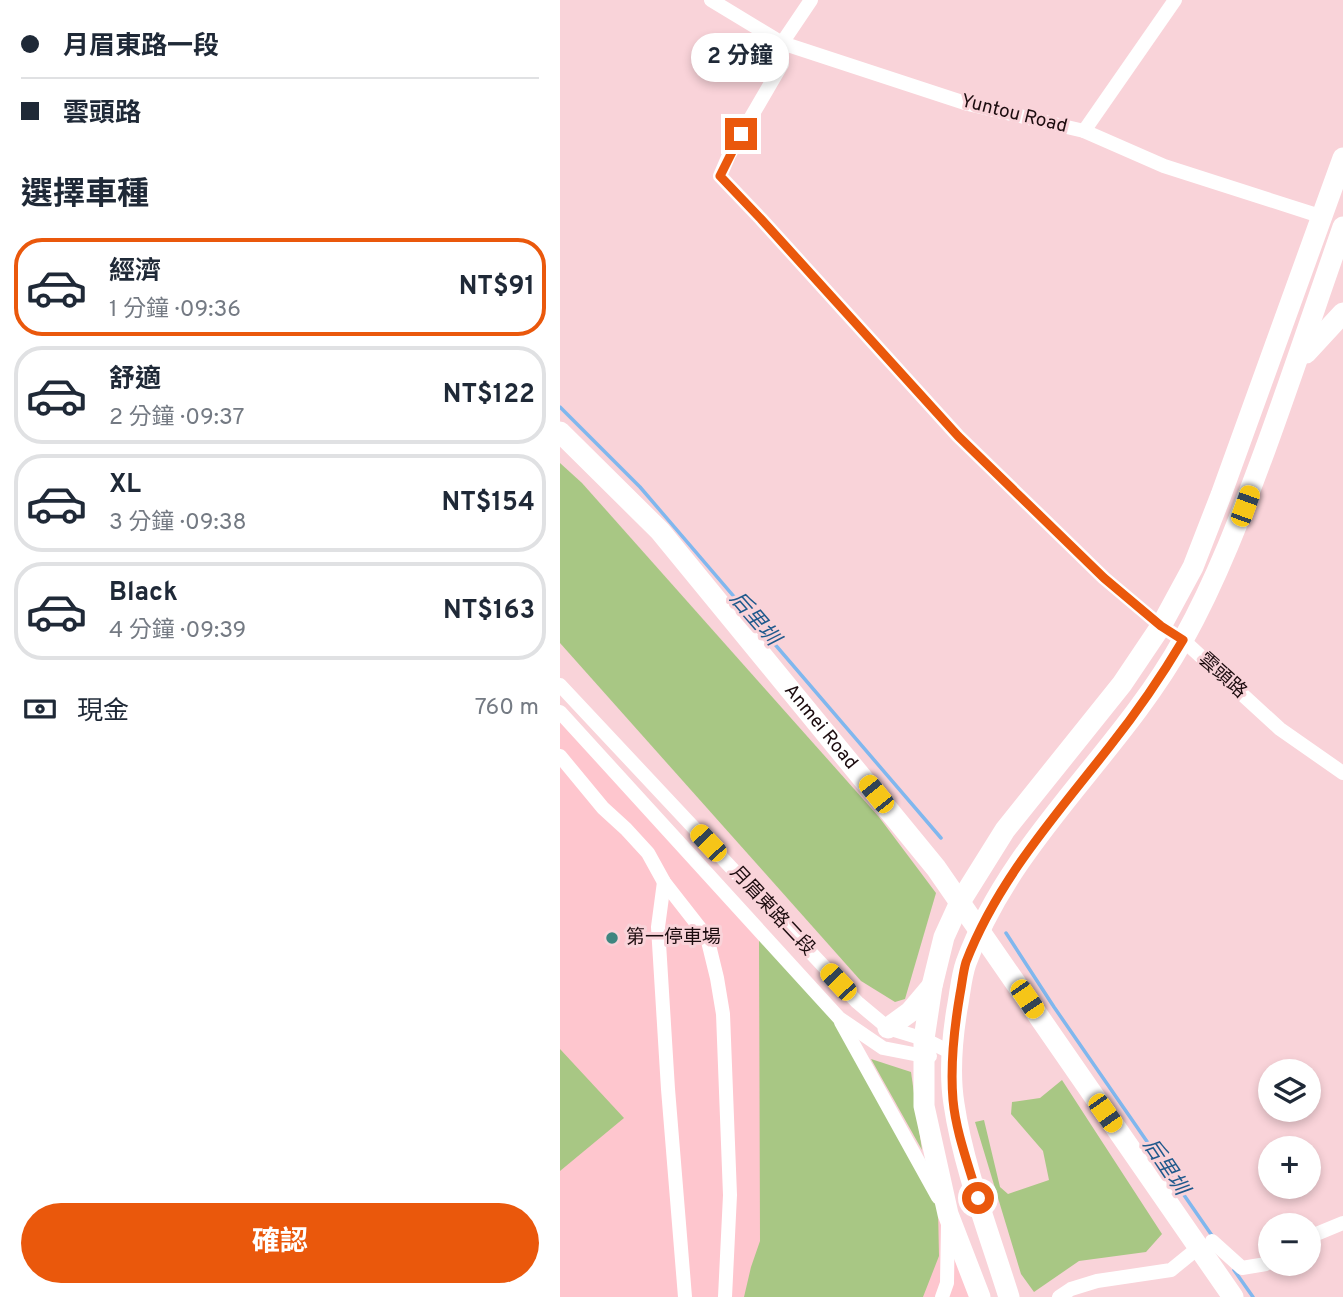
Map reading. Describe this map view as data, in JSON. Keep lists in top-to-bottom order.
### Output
{
  "streets": {
    "street": [
      "Yuntou Road",
      "雲頭路",
      "Anmei Road",
      "月眉東路二段"
    ]
  },
  "crossings": [
    ["Yuntou Road", "雲頭路"]
  ],
  "water": ["后里圳"],
  "places": ["第一停車場"],
  "page": {
    "banner": ["月眉東路一段", "雲頭路"],
    "bubble": "2 分鐘",
    "heading": "選擇車種",
    "list": [
      {
        "name": "經濟",
        "note": "1 分鐘 · 09:36",
        "value": "NT$91"
      },
      {
        "name": "舒適",
        "note": "2 分鐘 · 09:37",
        "value": "NT$122"
      },
      {
        "name": "XL",
        "note": "3 分鐘 · 09:38",
        "value": "NT$154"
      },
      {
        "name": "Black",
        "note": "4 分鐘 · 09:39",
        "value": "NT$163"
      }
    ],
    "pay": ["現金", "760 m"],
    "map_buttons": ["+", "−"],
    "buttons": "確認"
  }
}
